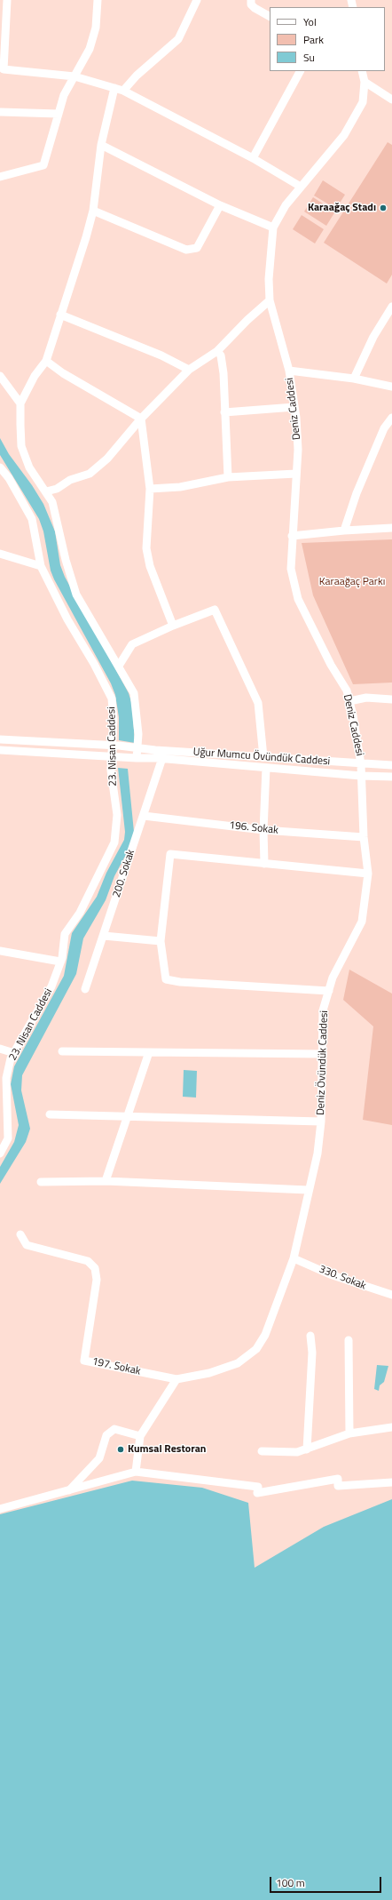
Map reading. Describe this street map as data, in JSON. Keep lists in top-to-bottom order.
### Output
{
  "streets": {
    "street": [
      "Deniz Caddesi",
      "23. Nisan Caddesi",
      "Uğur Mumcu Övündük Caddesi",
      "196. Sokak",
      "200. Sokak",
      "Deniz Övündük Caddesi",
      "330. Sokak",
      "197. Sokak"
    ]
  },
  "crossings": [
    ["Deniz Caddesi", "Uğur Mumcu Övündük Caddesi"],
    ["Deniz Caddesi", "Deniz Övündük Caddesi"],
    ["23. Nisan Caddesi", "Uğur Mumcu Övündük Caddesi"],
    ["Uğur Mumcu Övündük Caddesi", "200. Sokak"],
    ["Uğur Mumcu Övündük Caddesi", "Deniz Övündük Caddesi"],
    ["196. Sokak", "200. Sokak"],
    ["196. Sokak", "Deniz Övündük Caddesi"],
    ["Deniz Övündük Caddesi", "330. Sokak"],
    ["Deniz Övündük Caddesi", "197. Sokak"]
  ],
  "parks": ["Karaağaç Parkı"],
  "places": ["Karaağaç Stadı", "Kumsal Restoran"],
  "legend": ["Yol", "Park", "Su"],
  "scale_bar": "100 m"
}
